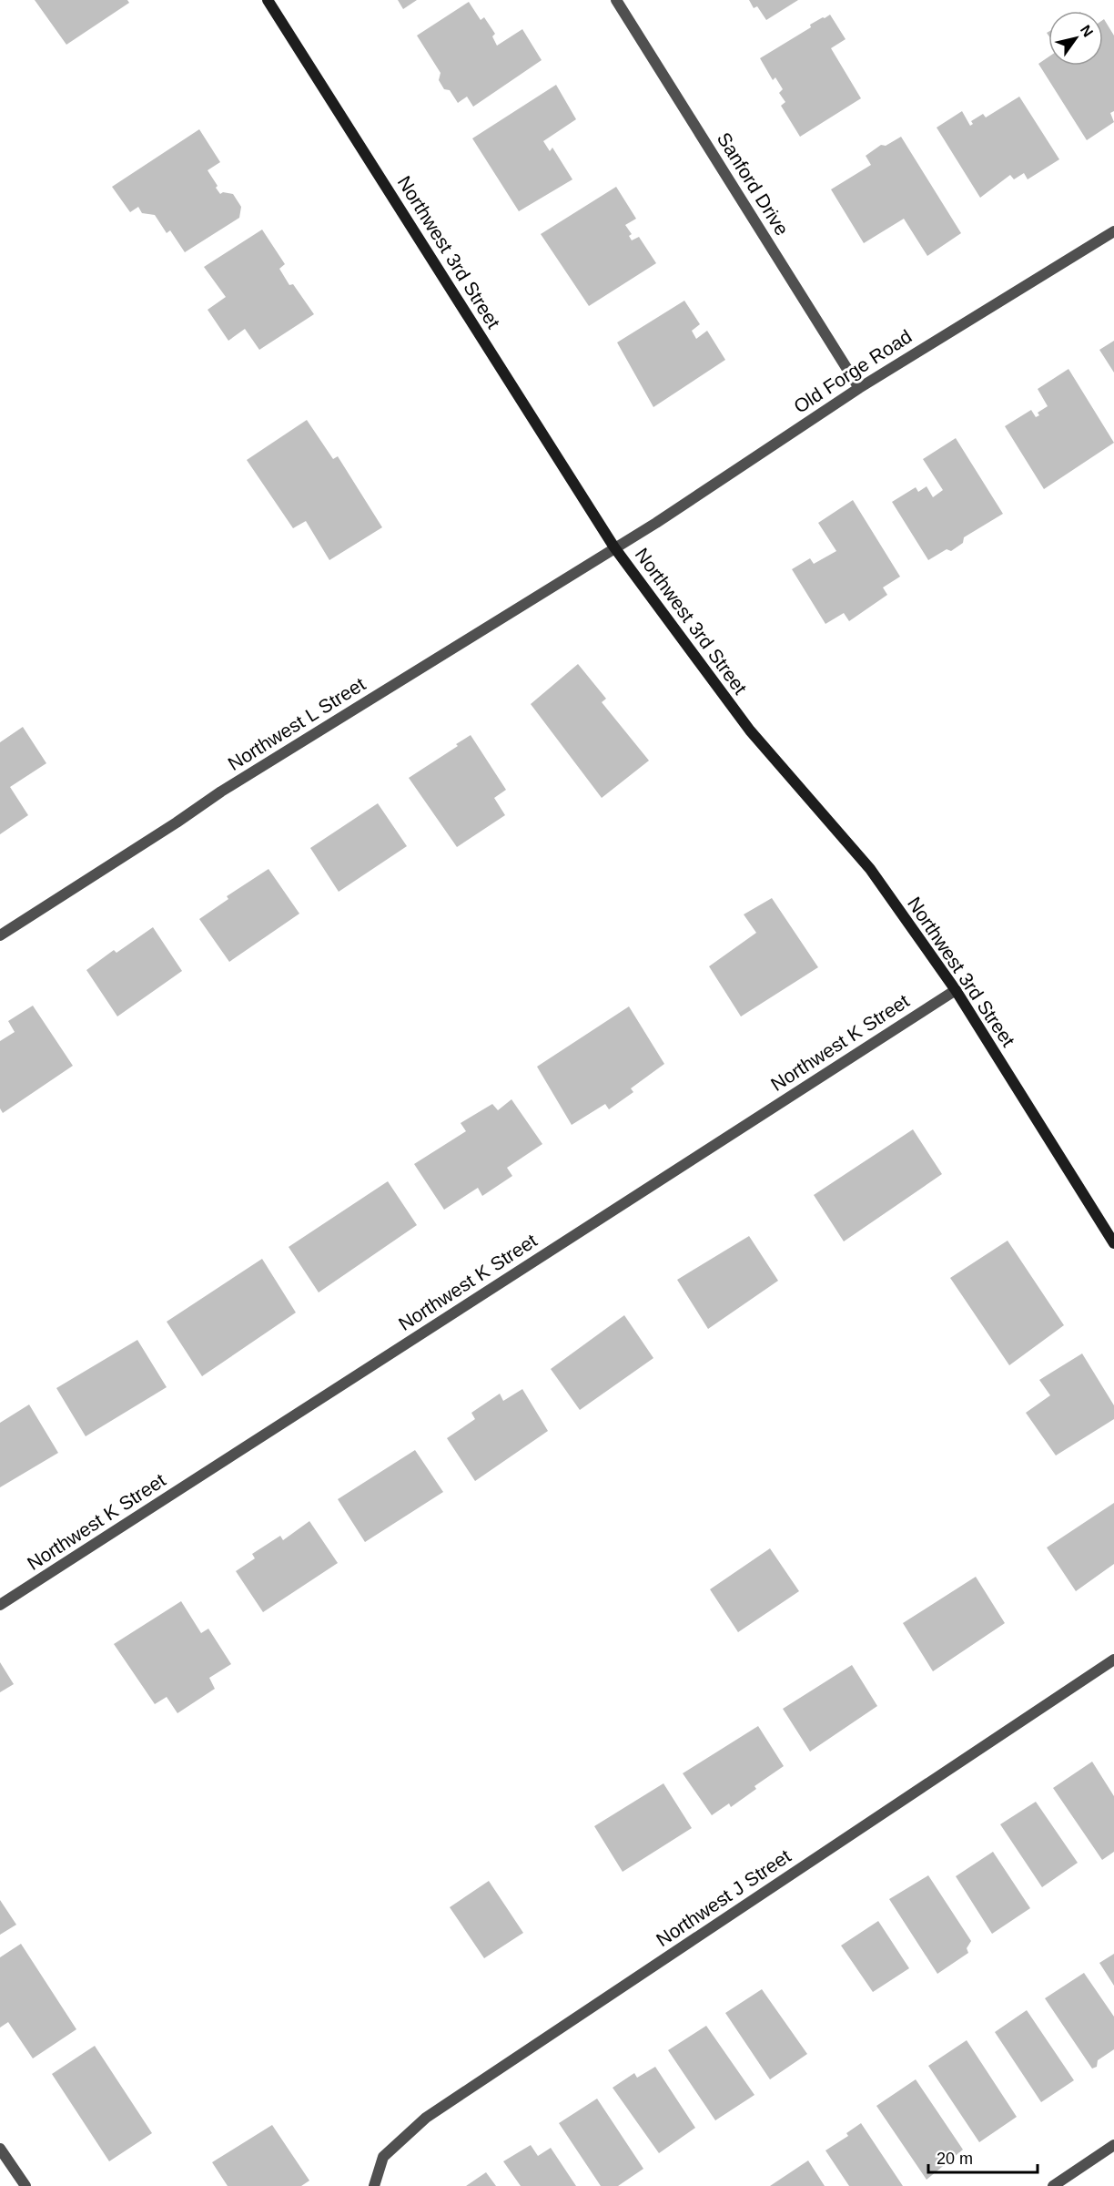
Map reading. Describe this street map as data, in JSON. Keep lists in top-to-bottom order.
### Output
{
  "streets": {
    "street": [
      "Sanford Drive",
      "Northwest 3rd Street",
      "Old Forge Road",
      "Northwest L Street",
      "Northwest K Street",
      "Northwest J Street"
    ]
  },
  "crossings": [
    ["Sanford Drive", "Old Forge Road"],
    ["Northwest 3rd Street", "Old Forge Road"],
    ["Northwest 3rd Street", "Northwest L Street"],
    ["Northwest 3rd Street", "Northwest K Street"],
    ["Old Forge Road", "Northwest L Street"]
  ],
  "scale_bar": "20 m",
  "north": "top right"
}
